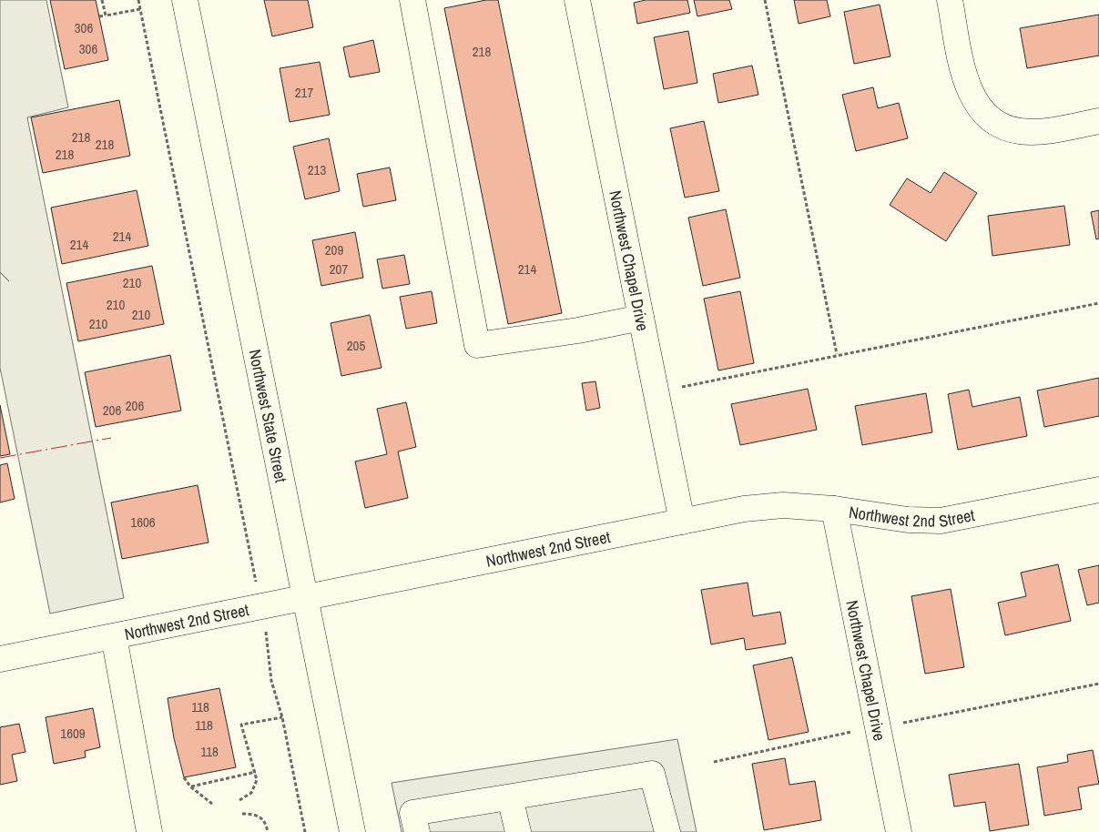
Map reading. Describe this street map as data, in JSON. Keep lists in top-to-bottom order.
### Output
{
  "streets": {
    "street": ["Northwest Chapel Drive", "Northwest State Street", "Northwest 2nd Street"]
  },
  "crossings": [
    ["Northwest Chapel Drive", "Northwest 2nd Street"],
    ["Northwest State Street", "Northwest 2nd Street"]
  ],
  "house_numbers": [
    "306",
    "306",
    "218",
    "217",
    "218",
    "218",
    "218",
    "213",
    "214",
    "214",
    "209",
    "207",
    "214",
    "210",
    "210",
    "210",
    "210",
    "205",
    "206",
    "206",
    "1606",
    "118",
    "118",
    "1609",
    "118"
  ]
}
